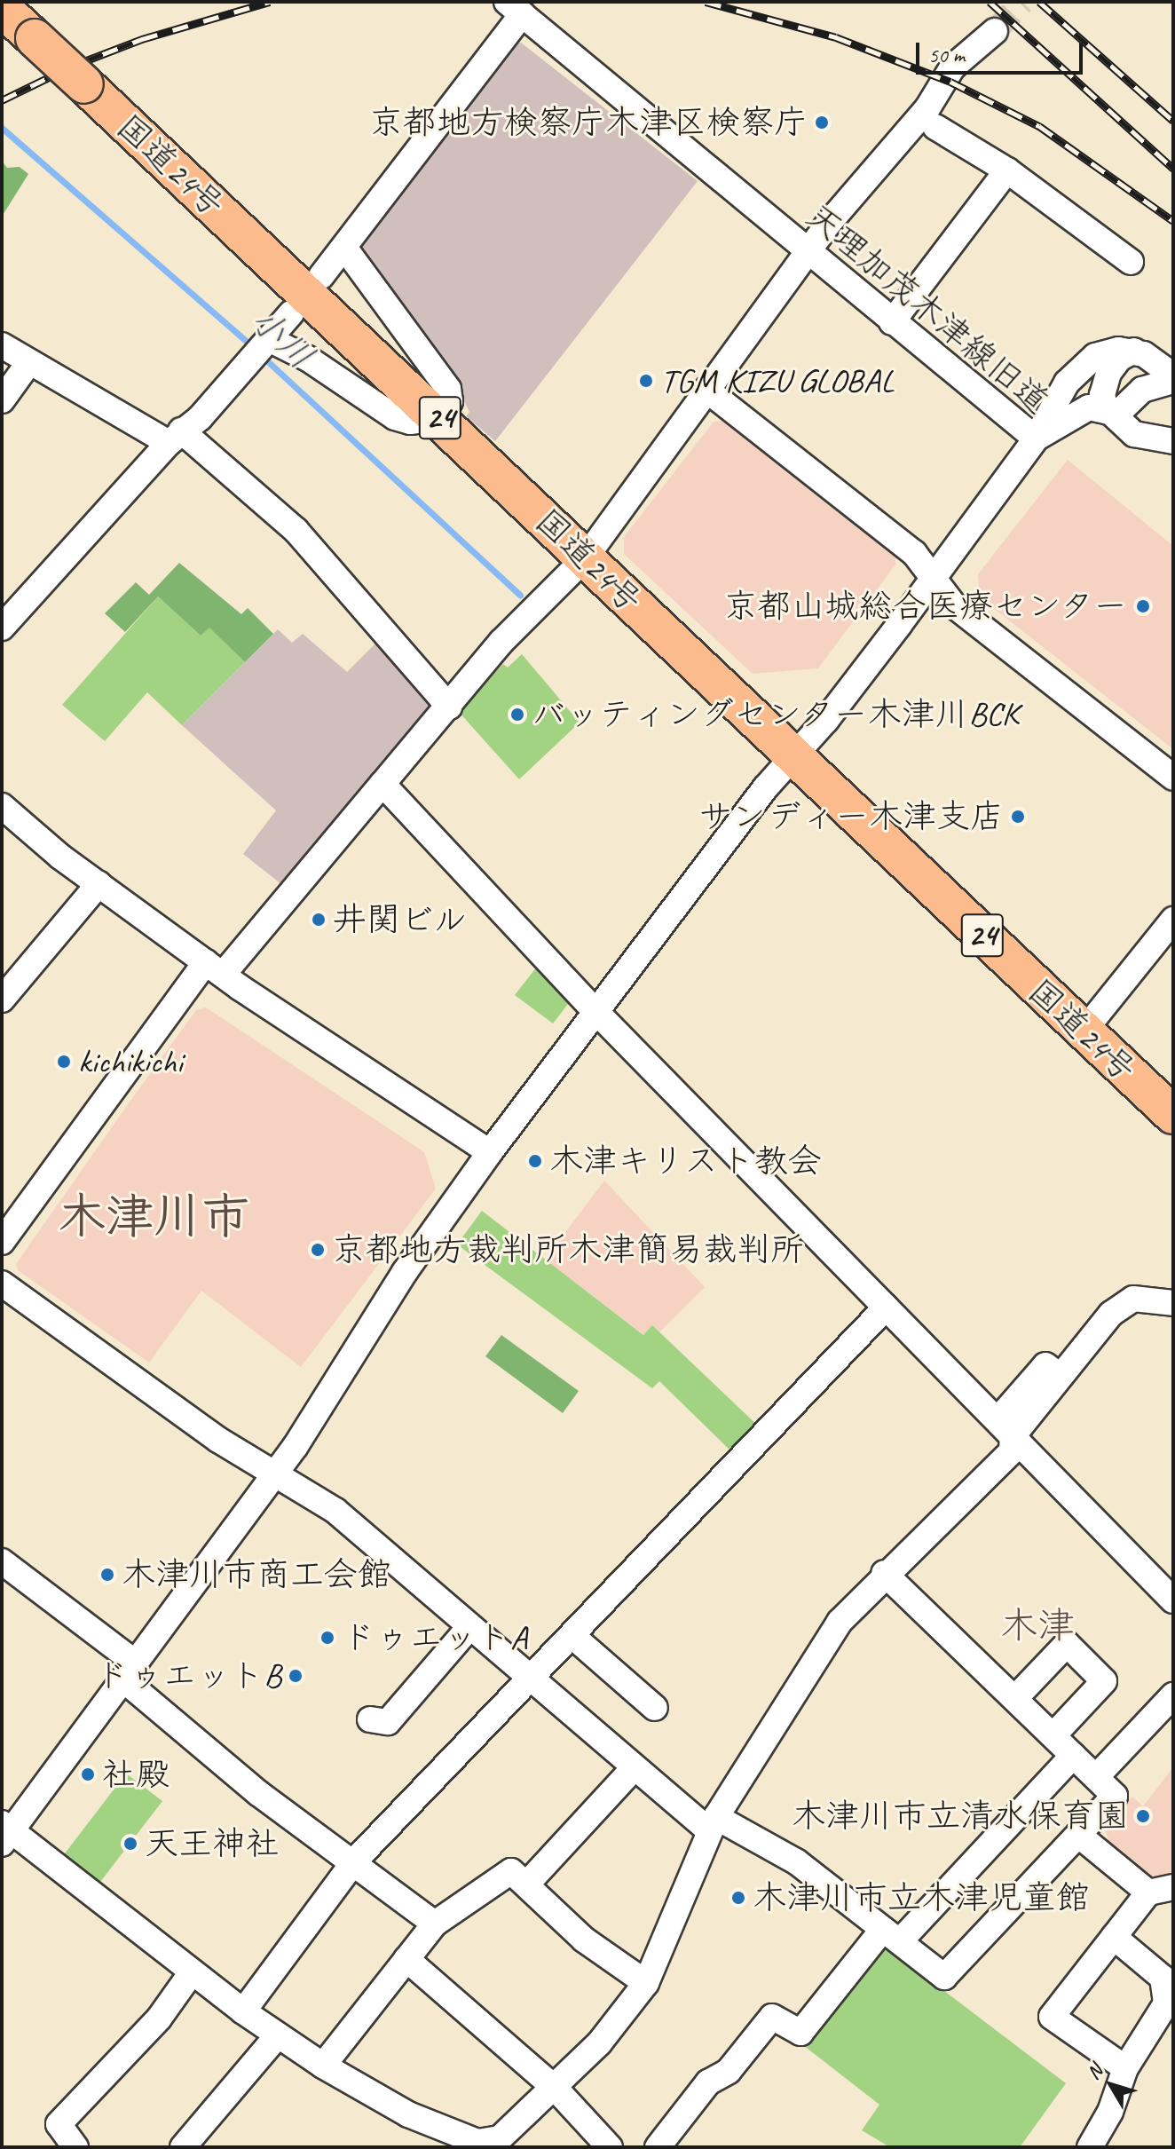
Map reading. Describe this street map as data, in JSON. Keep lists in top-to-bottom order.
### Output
{
  "streets": {
    "highway": ["国道24号", "24"],
    "street": ["天理加茂木津線旧道"]
  },
  "crossings": [
    ["国道24号", "天理加茂木津線旧道"]
  ],
  "districts": ["木津川市", "木津"],
  "water": ["小川"],
  "places": [
    "京都地方検察庁木津区検察庁",
    "TGM KIZU GLOBAL",
    "京都山城総合医療センター",
    "バッティングセンター木津川BCK",
    "サンディー木津支店",
    "井関ビル",
    "kichikichi",
    "木津キリスト教会",
    "京都地方裁判所木津簡易裁判所",
    "木津川市商工会館",
    "ドゥエットA",
    "ドゥエットB",
    "社殿",
    "木津川市立清水保育園",
    "天王神社",
    "木津川市立木津児童館"
  ],
  "scale_bar": "50 m",
  "north": "top left"
}
